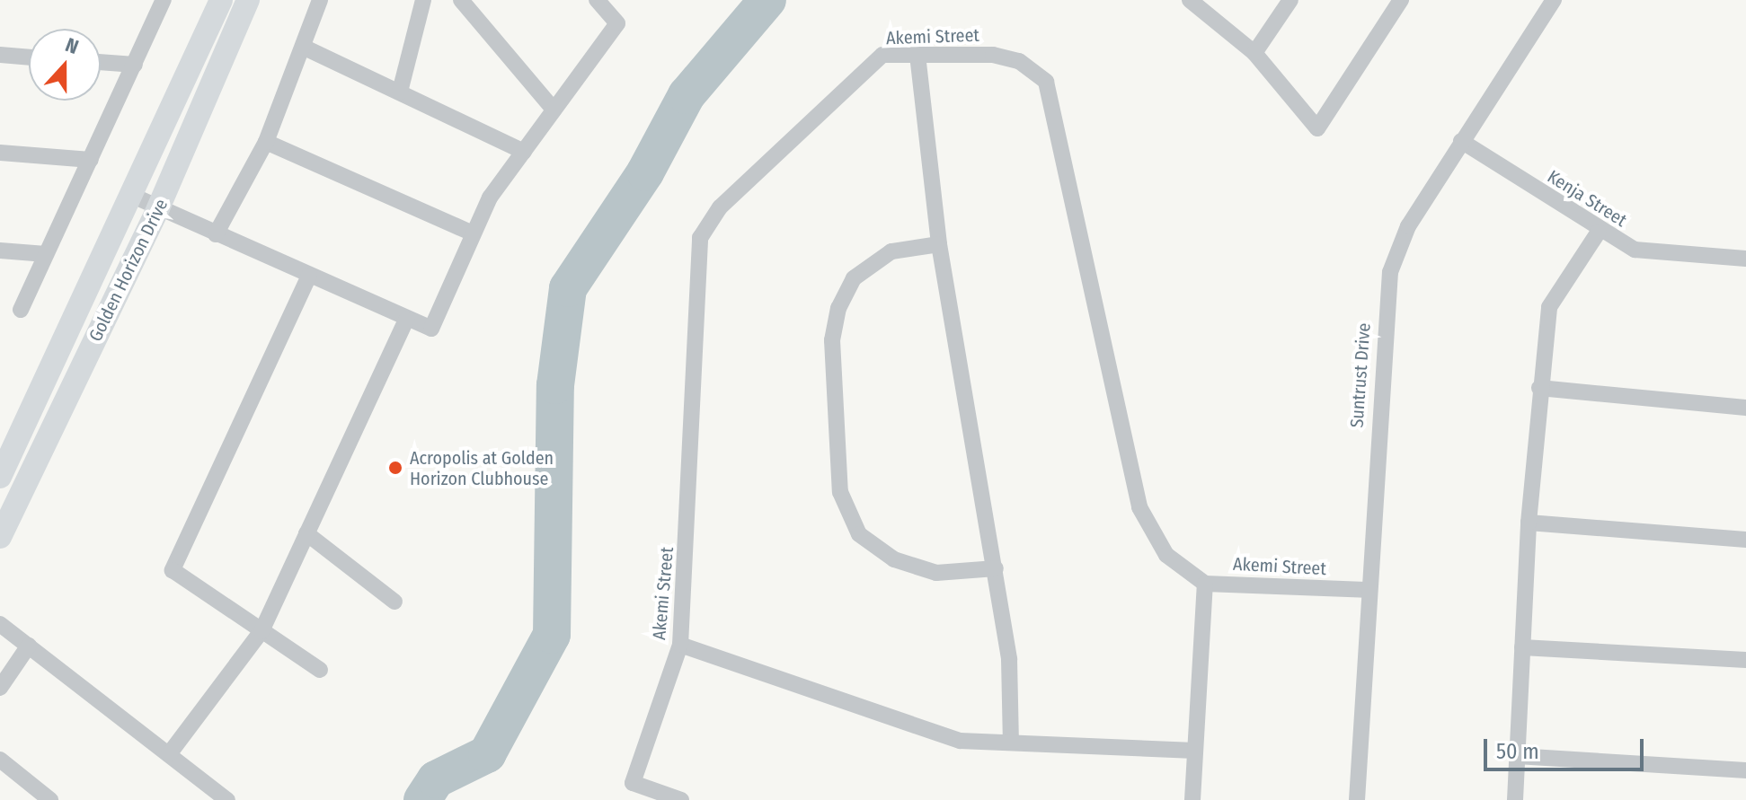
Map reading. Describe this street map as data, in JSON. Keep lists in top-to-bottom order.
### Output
{
  "streets": {
    "street": [
      "Akemi Street",
      "Kenja Street",
      "Golden Horizon Drive",
      "Suntrust Drive"
    ]
  },
  "crossings": [
    ["Akemi Street", "Suntrust Drive"],
    ["Kenja Street", "Suntrust Drive"]
  ],
  "places": ["Acropolis at Golden Horizon Clubhouse"],
  "scale_bar": "50 m",
  "north": "top"
}
